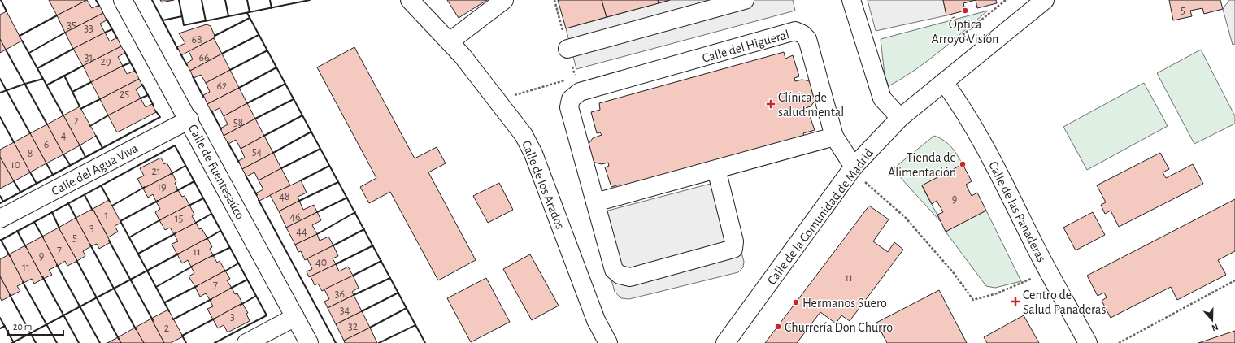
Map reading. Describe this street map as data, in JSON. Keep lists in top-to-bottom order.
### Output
{
  "streets": {
    "street": [
      "Calle del Higueral",
      "Calle del Agua Viva",
      "Calle de Fuentesaúco",
      "Calle de los Arados",
      "Calle de las Panaderas",
      "Calle de la Comunidad de Madrid"
    ]
  },
  "crossings": [
    ["Calle del Higueral", "Calle de la Comunidad de Madrid"],
    ["Calle del Agua Viva", "Calle de Fuentesaúco"],
    ["Calle de las Panaderas", "Calle de la Comunidad de Madrid"]
  ],
  "places": {
    "other": [
      "Óptica Arroyo Visión",
      "Tienda de Alimentación",
      "Hermanos Suero",
      "Churrería Don Churro"
    ],
    "health": ["Clínica de salud mental", "Centro de Salud Panaderas"]
  },
  "house_numbers": [
    "5",
    "35",
    "33",
    "68",
    "31",
    "66",
    "29",
    "62",
    "25",
    "2",
    "58",
    "4",
    "6",
    "54",
    "8",
    "10",
    "21",
    "19",
    "48",
    "9",
    "1",
    "46",
    "15",
    "3",
    "44",
    "5",
    "7",
    "11",
    "9",
    "40",
    "11",
    "11",
    "7",
    "36",
    "34",
    "3",
    "32",
    "2"
  ],
  "scale_bar": "20 m",
  "north": "bottom"
}
